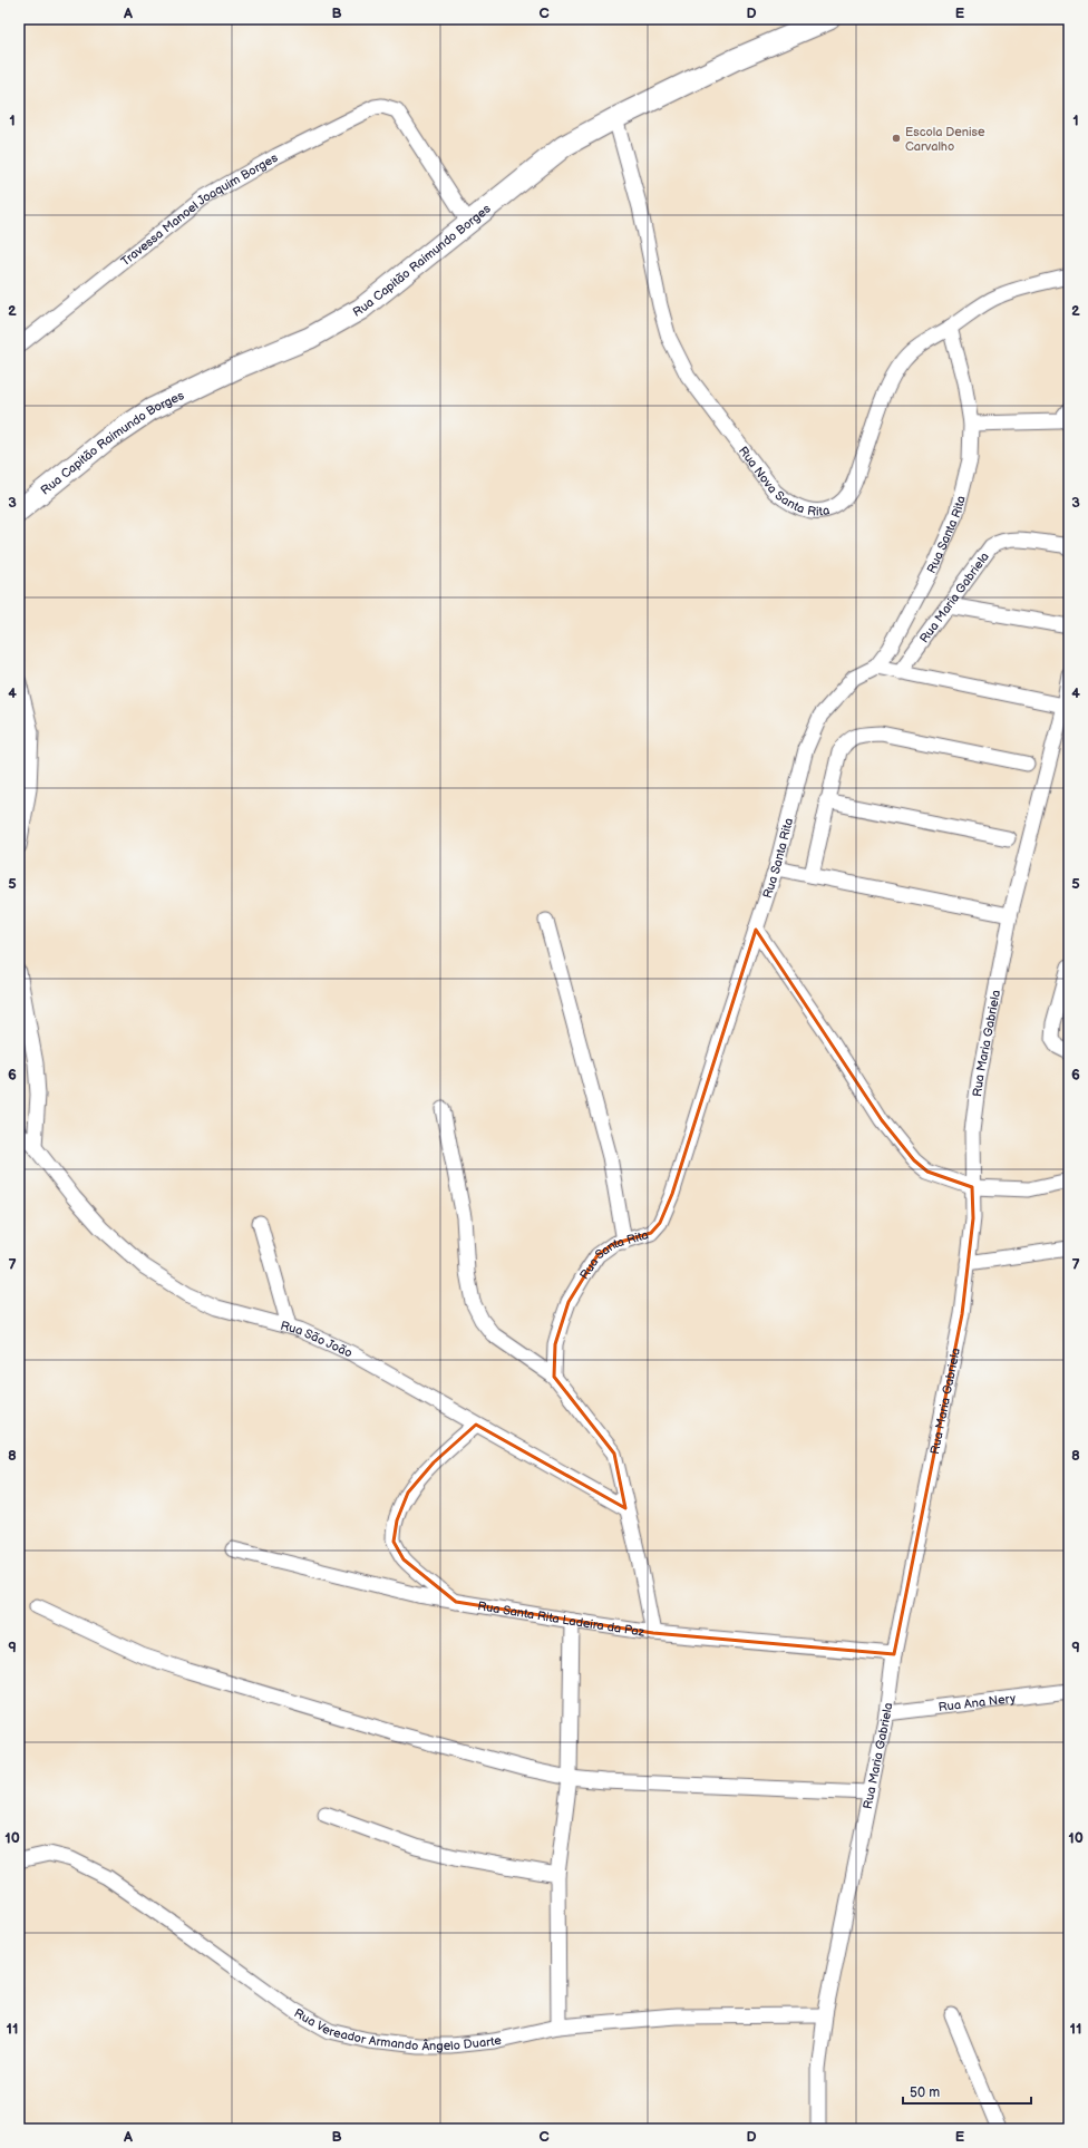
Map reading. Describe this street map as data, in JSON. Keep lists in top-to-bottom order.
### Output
{
  "streets": {
    "street": [
      "Travessa Manoel Joaquim Borges",
      "Rua Capitão Raimundo Borges",
      "Rua Nova Santa Rita",
      "Rua Santa Rita",
      "Rua Maria Gabriela",
      "Rua São João",
      "Rua Santa Rita Ladeira da Paz",
      "Rua Ana Nery",
      "Rua Vereador Armando Ângelo Duarte"
    ]
  },
  "crossings": [
    ["Travessa Manoel Joaquim Borges", "Rua Capitão Raimundo Borges"],
    ["Rua Capitão Raimundo Borges", "Rua Nova Santa Rita"],
    ["Rua Nova Santa Rita", "Rua Santa Rita"],
    ["Rua Maria Gabriela", "Rua Santa Rita Ladeira da Paz"],
    ["Rua Maria Gabriela", "Rua Ana Nery"],
    ["Rua Maria Gabriela", "Rua Vereador Armando Ângelo Duarte"]
  ],
  "places": ["Escola Denise Carvalho"],
  "scale_bar": "50 m",
  "grid": {
    "columns": [
      "A",
      "B",
      "C",
      "D",
      "E"
    ],
    "rows": [
      "1",
      "2",
      "3",
      "4",
      "5",
      "6",
      "7",
      "8",
      "9",
      "10",
      "11"
    ]
  }
}
